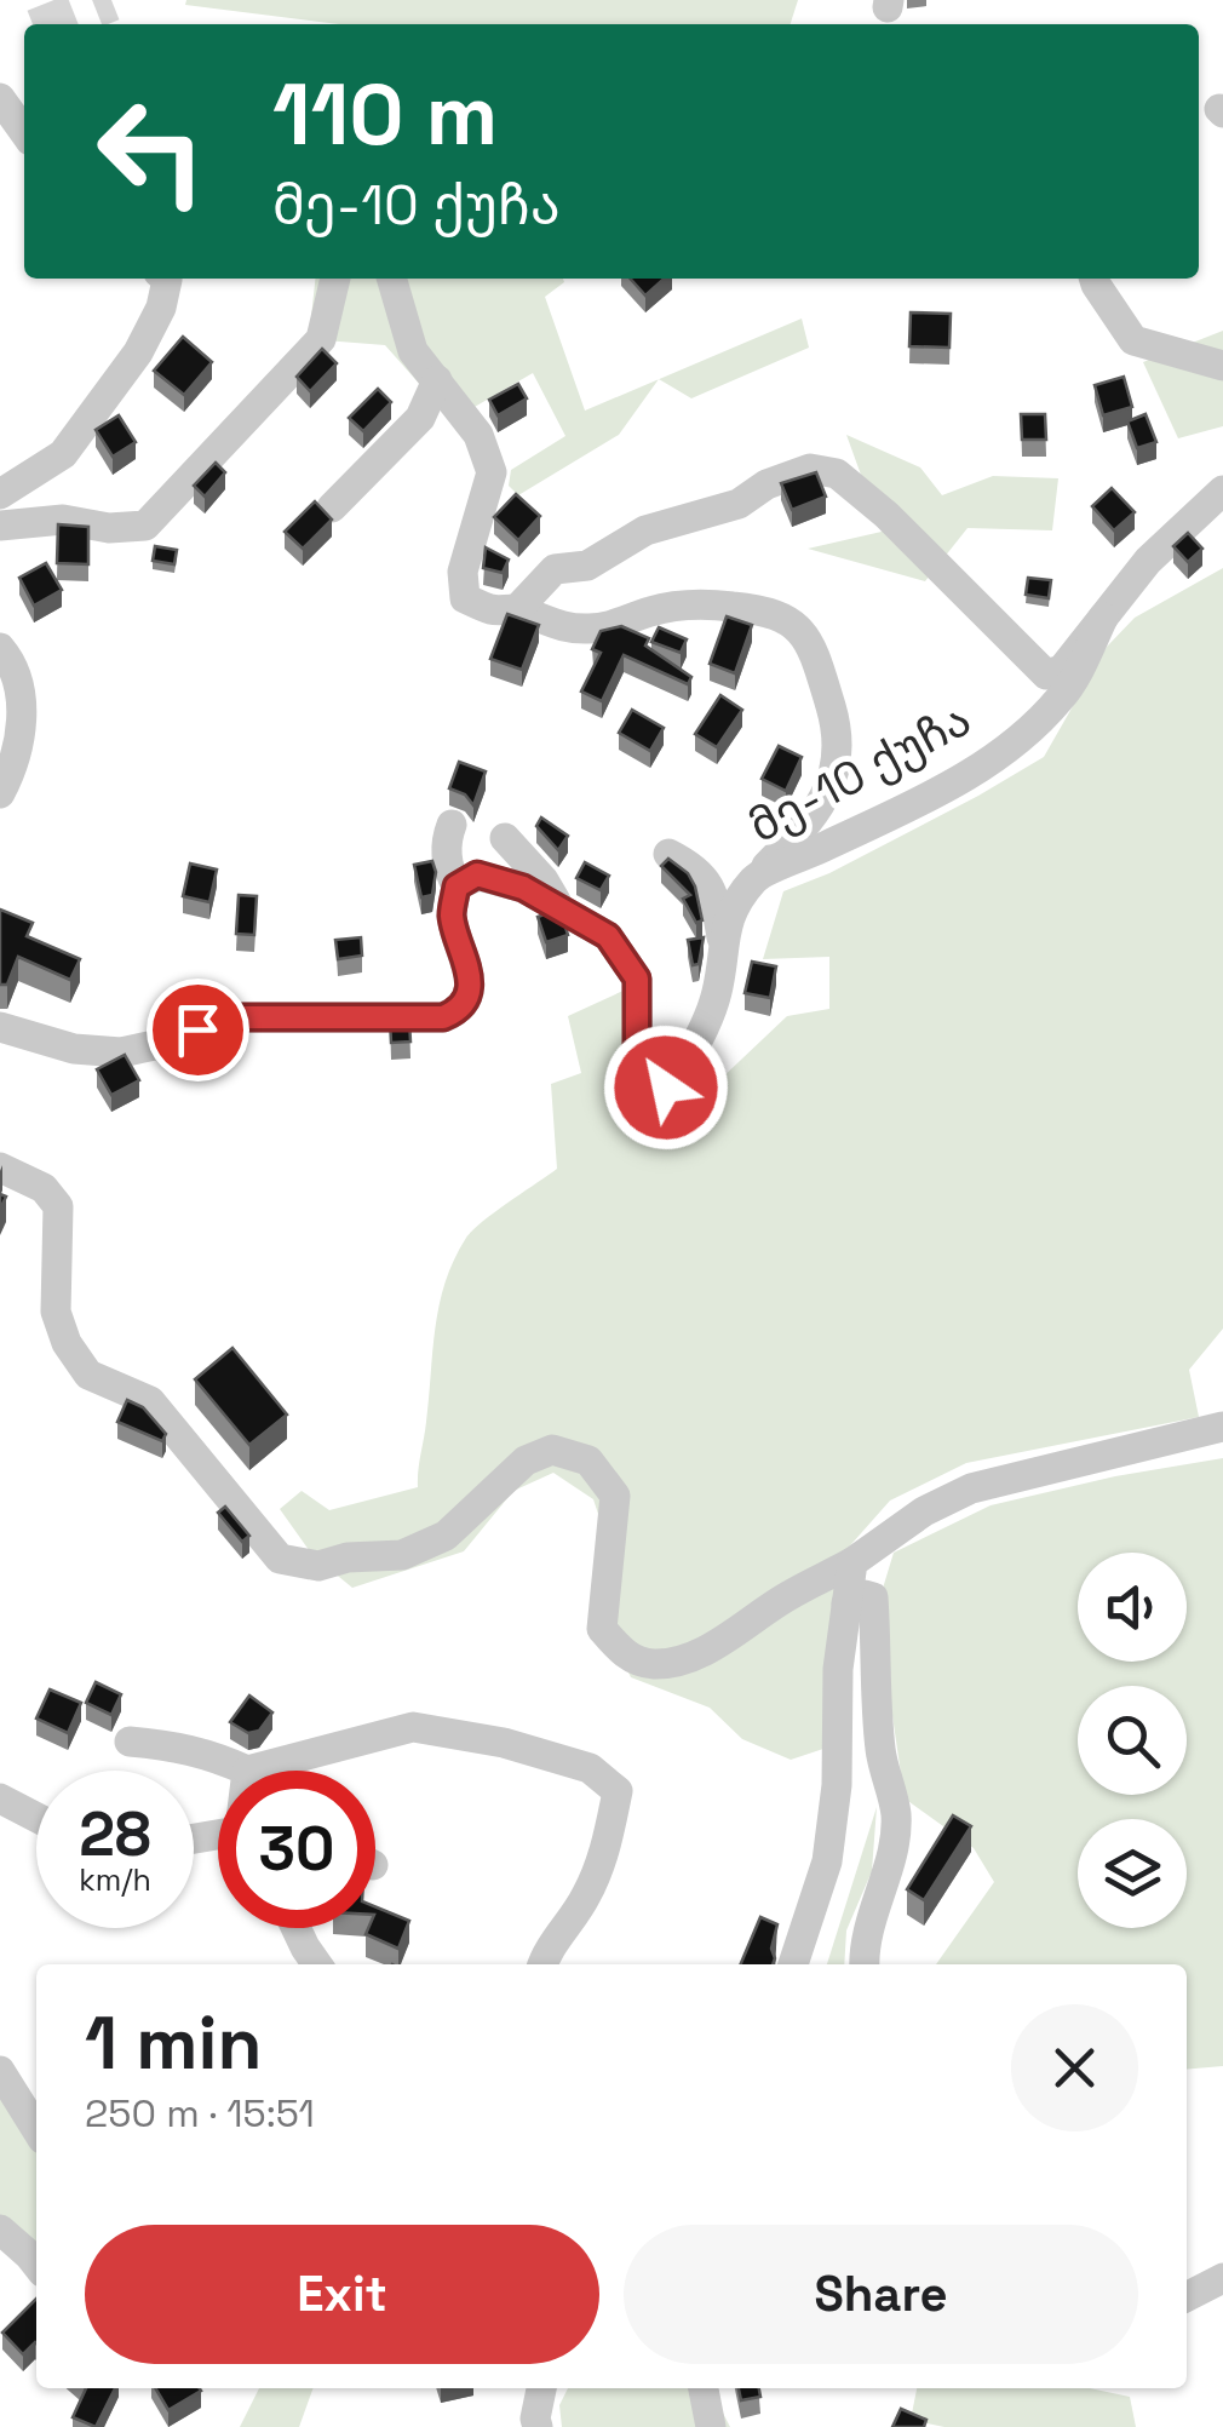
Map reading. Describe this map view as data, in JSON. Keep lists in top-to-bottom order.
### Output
{
  "streets": {
    "street": ["მე-10 ქუჩა"]
  },
  "page": {
    "turn": ["110 m", "მე-10 ქუჩა"],
    "speed": "28 km/h",
    "limit": "30",
    "heading": ["1 min", "250 m · 15:51"],
    "buttons": ["Exit", "Share"]
  }
}
